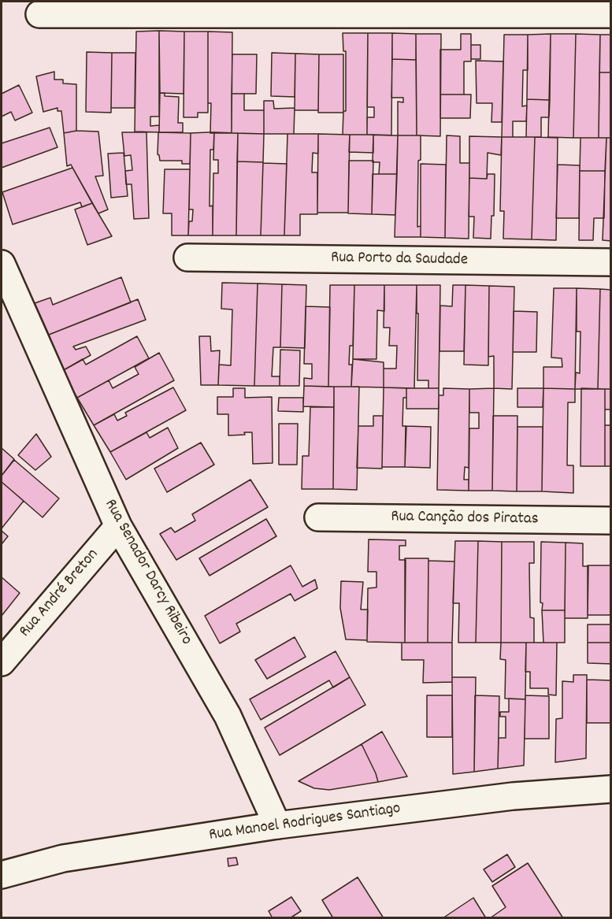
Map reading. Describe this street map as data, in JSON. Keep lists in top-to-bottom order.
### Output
{
  "streets": {
    "street": [
      "Rua Porto da Saudade",
      "Rua Canção dos Piratas",
      "Rua Senador Darcy Ribeiro",
      "Rua André Breton",
      "Rua Manoel Rodrigues Santiago"
    ]
  },
  "crossings": [
    ["Rua Senador Darcy Ribeiro", "Rua André Breton"],
    ["Rua Senador Darcy Ribeiro", "Rua Manoel Rodrigues Santiago"]
  ]
}
